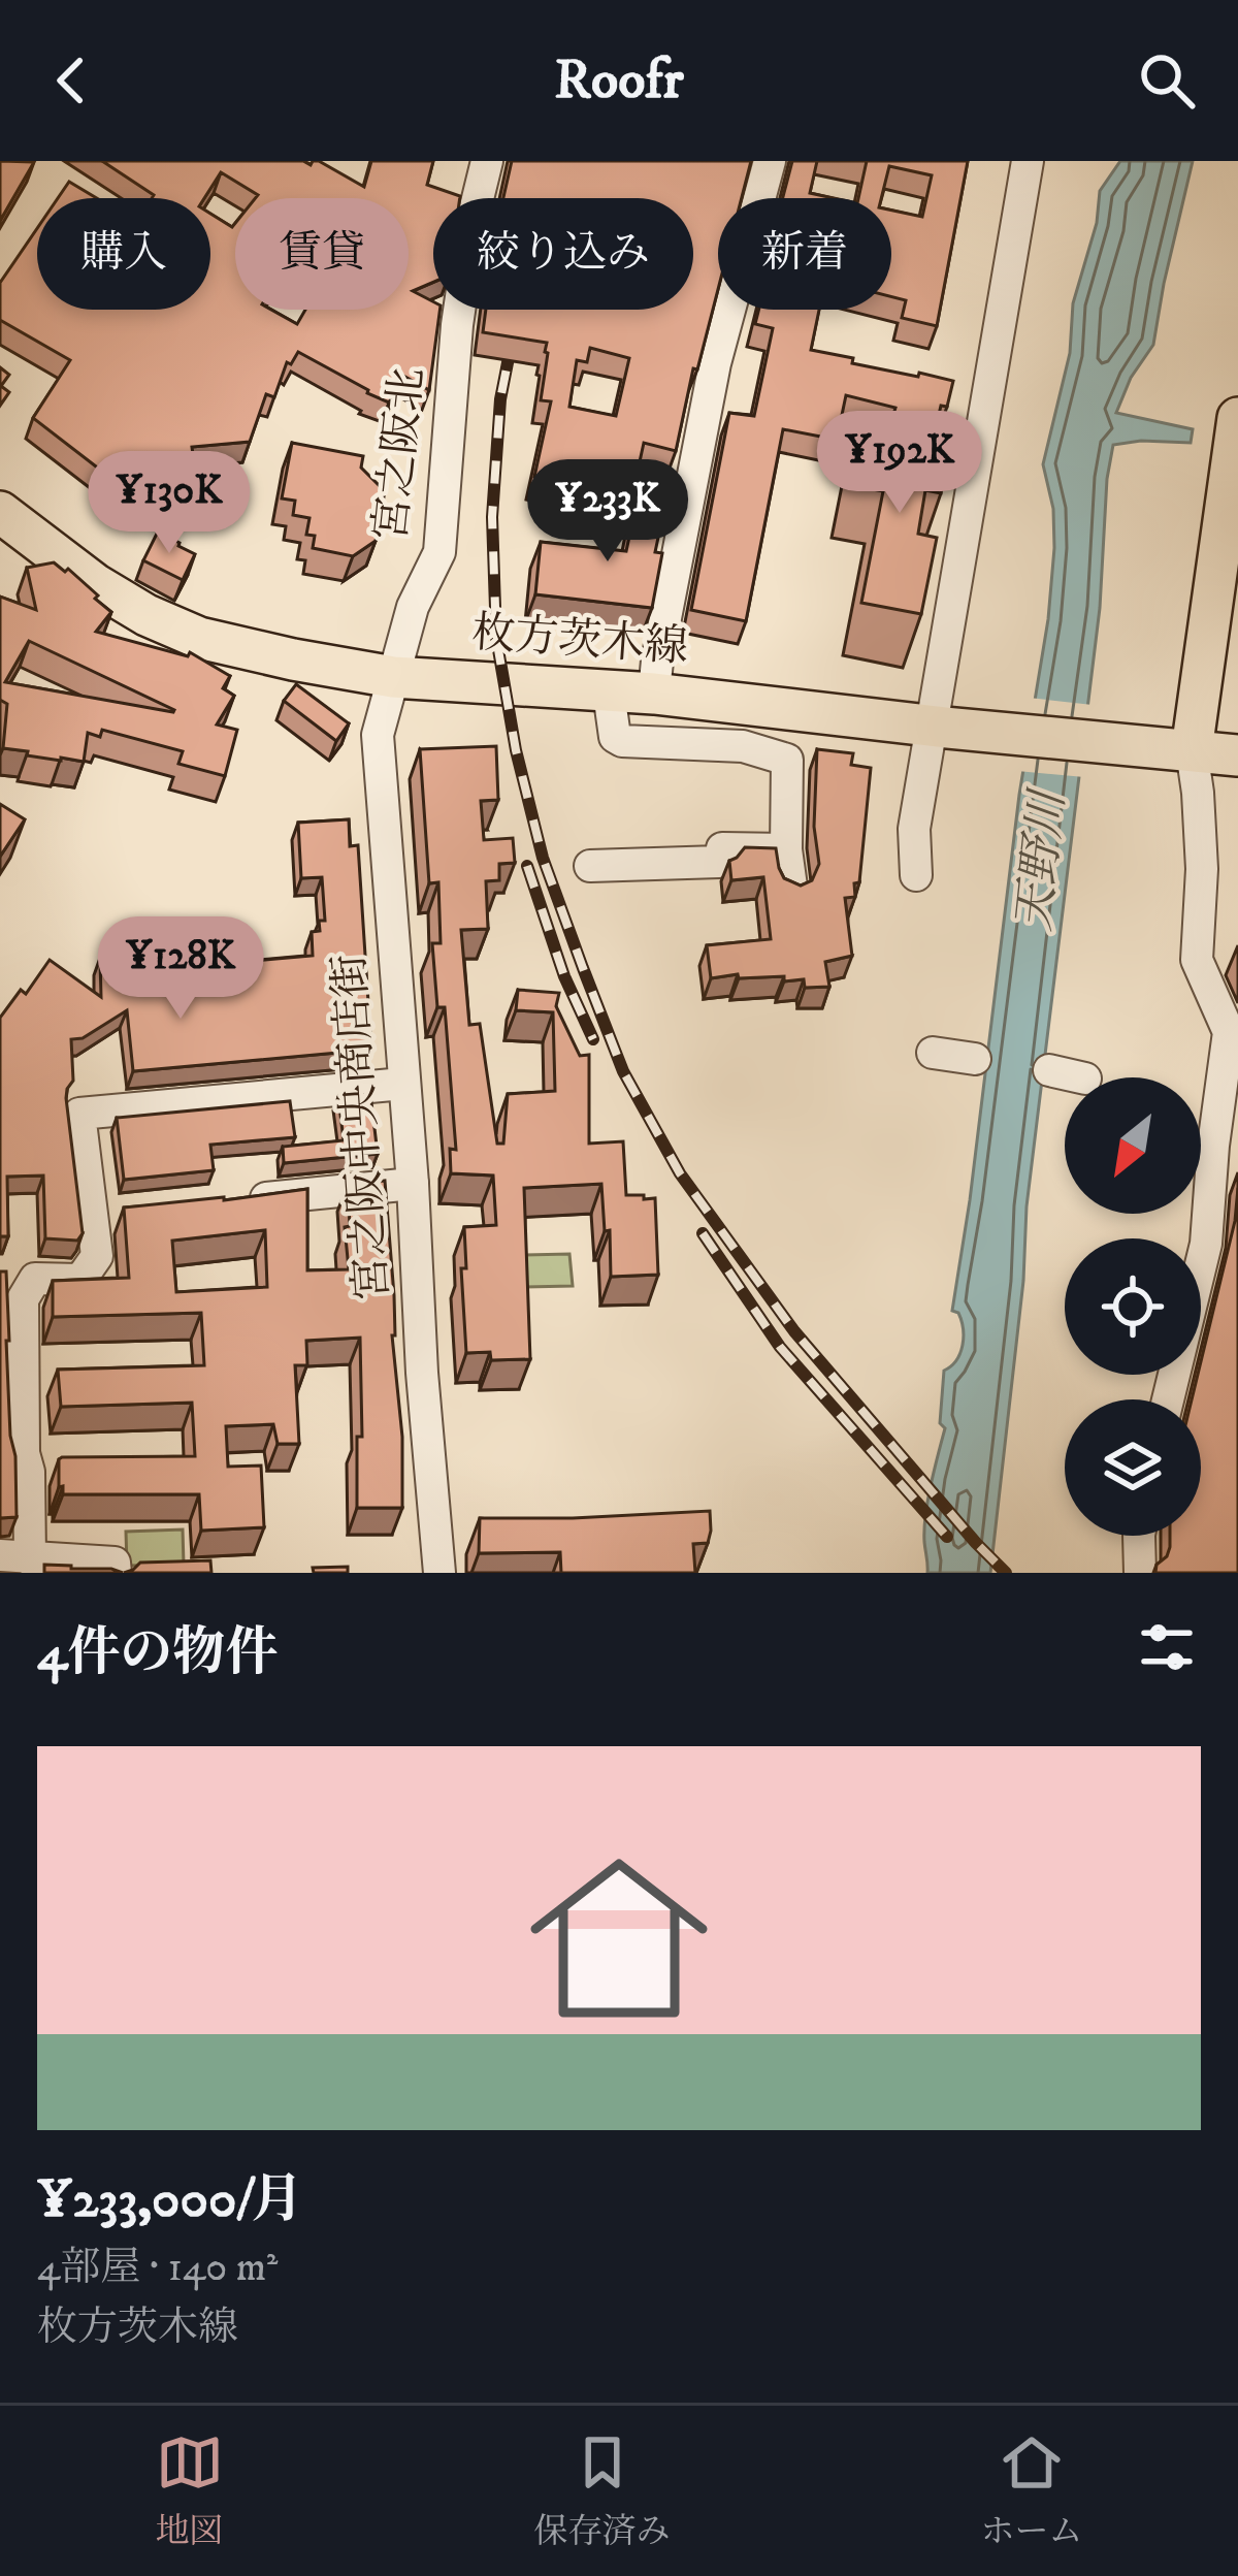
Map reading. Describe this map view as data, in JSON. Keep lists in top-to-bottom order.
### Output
{
  "streets": {
    "main road": ["枚方茨木線"],
    "street": ["宮之阪北", "宮之阪中央商店街"]
  },
  "crossings": [
    ["宮之阪北", "枚方茨木線"],
    ["宮之阪北", "宮之阪中央商店街"],
    ["枚方茨木線", "宮之阪中央商店街"]
  ],
  "water": ["天野川"],
  "north": "bottom left",
  "page": {
    "header": "Roofr",
    "chip": [
      "購入",
      "賃貸",
      "絞り込み",
      "新着"
    ],
    "price": [
      "¥192K",
      "¥130K",
      "¥233K",
      "¥128K"
    ],
    "heading": "4件の物件",
    "list": [
      {
        "name": "¥233,000/月",
        "note": "4部屋 · 140 m² · 枚方茨木線"
      }
    ],
    "tabs": ["地図", "保存済み", "ホーム"]
  }
}
